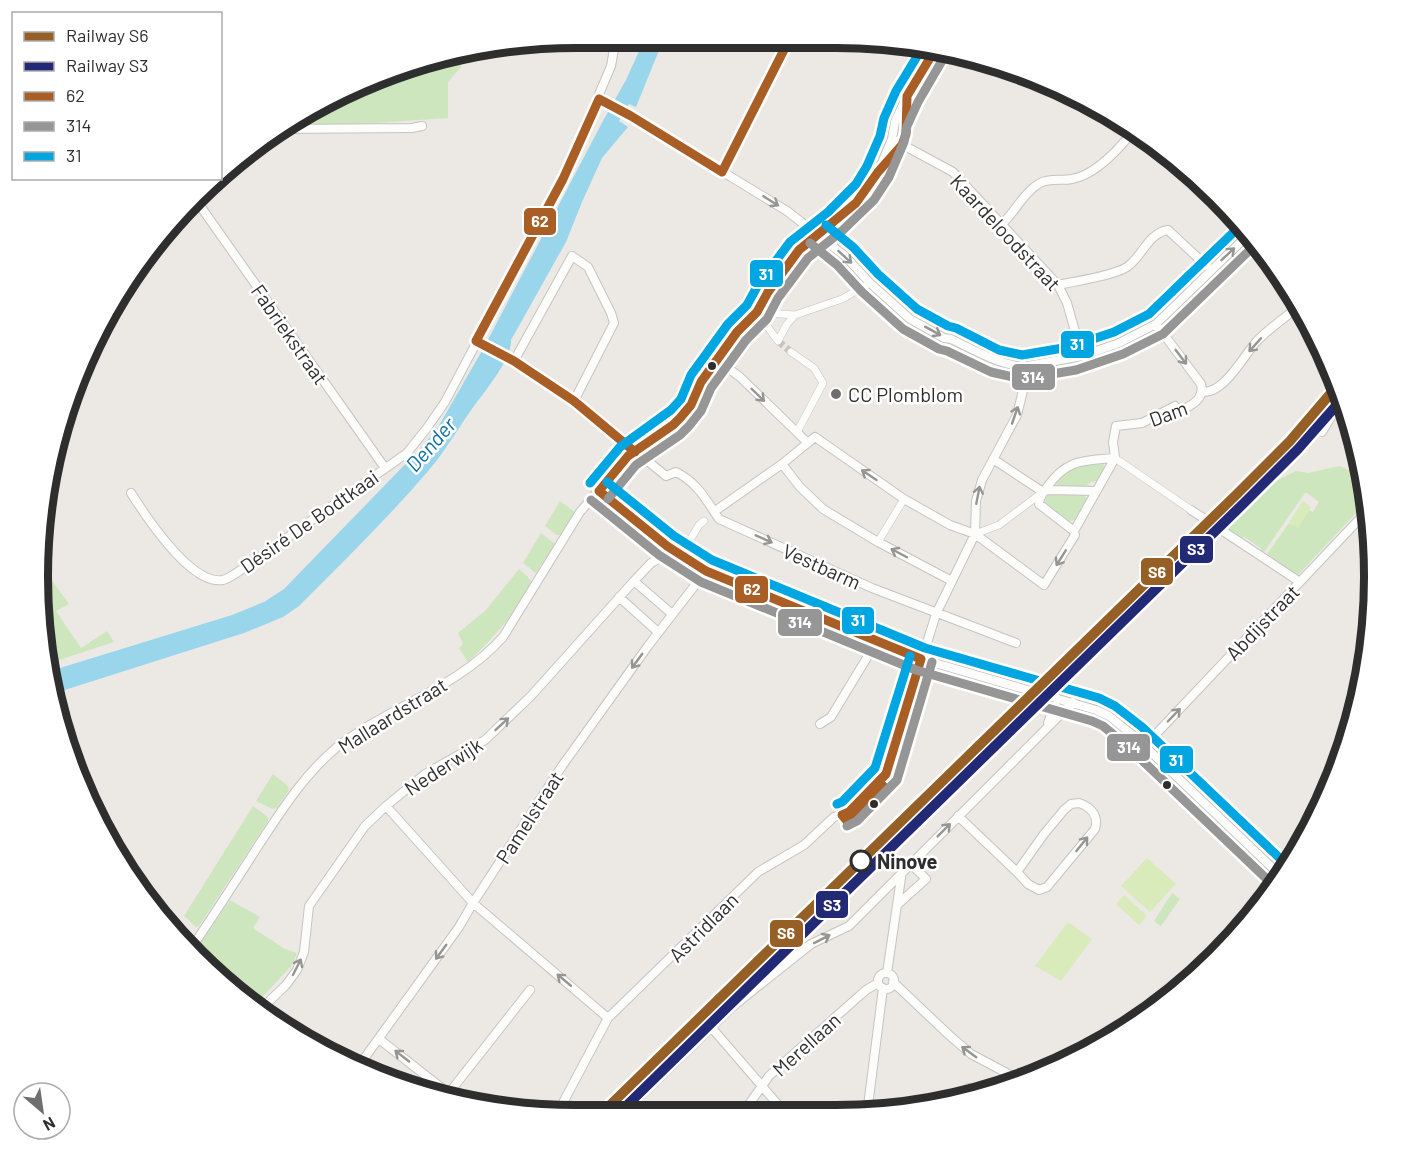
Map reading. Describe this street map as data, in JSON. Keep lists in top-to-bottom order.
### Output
{
  "streets": {
    "street": [
      "Kaardeloodstraat",
      "Fabriekstraat",
      "Dam",
      "Désiré De Bodtkaai",
      "Vestbarm",
      "Abdijstraat",
      "Mallaardstraat",
      "Nederwijk",
      "Pamelstraat",
      "Astridlaan",
      "Merellaan"
    ]
  },
  "crossings": [
    ["Fabriekstraat", "Désiré De Bodtkaai"],
    ["Désiré De Bodtkaai", "Vestbarm"],
    ["Vestbarm", "Mallaardstraat"]
  ],
  "one_way": [
    "Dam",
    "Abdijstraat",
    "Nederwijk",
    "Pamelstraat"
  ],
  "water": ["Dender"],
  "places": ["CC Plomblom", "Ninove"],
  "lines": [
    "transit line 62",
    "transit line 31",
    "transit line 314",
    "rail line S6",
    "rail line S3"
  ],
  "legend": [
    "Railway S6",
    "Railway S3",
    "62",
    "314",
    "31"
  ],
  "north": "bottom right"
}
